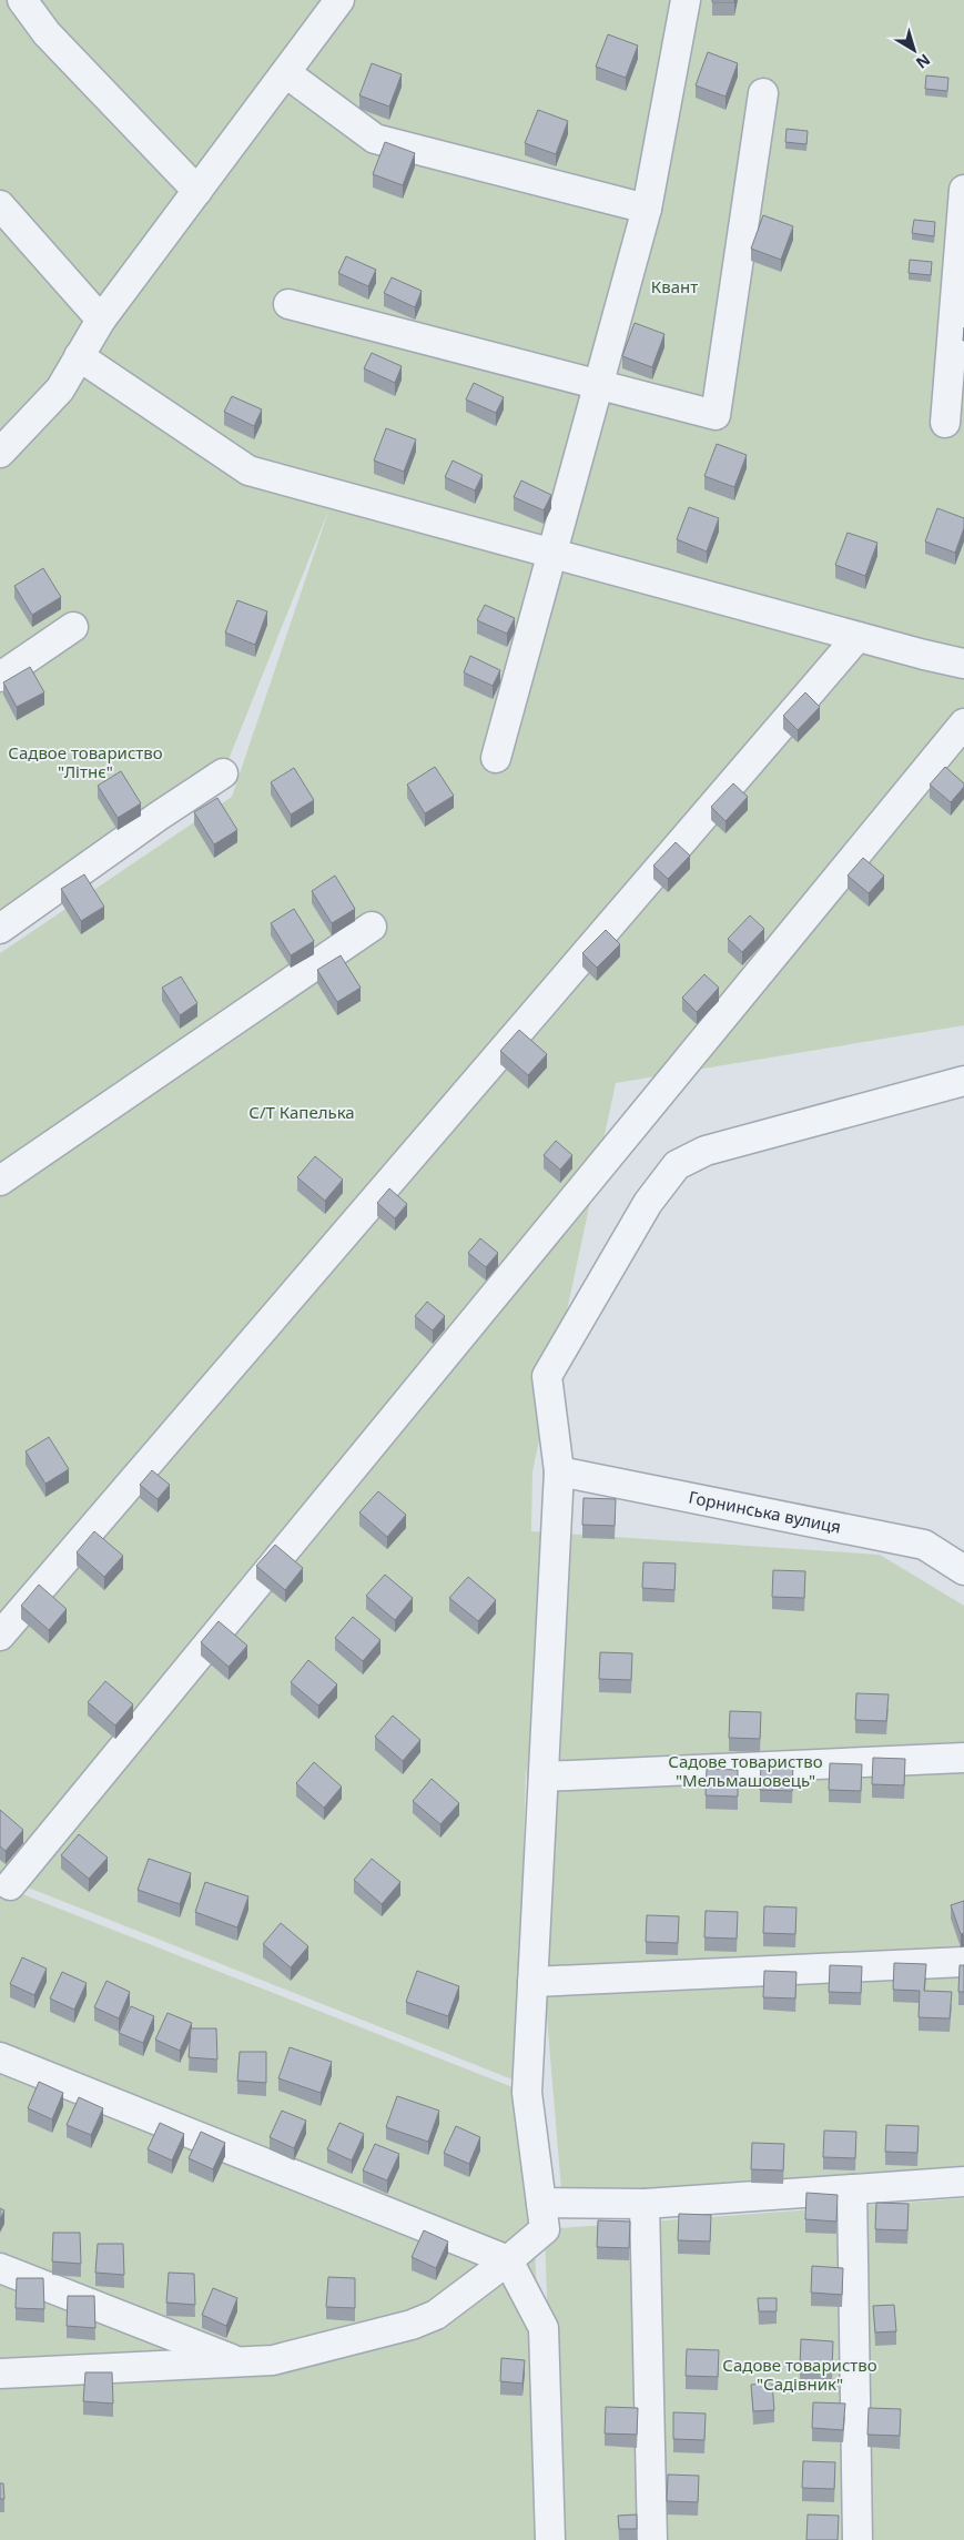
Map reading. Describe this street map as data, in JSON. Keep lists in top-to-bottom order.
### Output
{
  "streets": {
    "street": ["Горнинська вулиця"]
  },
  "parks": [
    "Квант",
    "Садвое товариство \"Літнє\"",
    "С/Т Капелька",
    "Садове товариство \"Мельмашовець\"",
    "Садове товариство \"Садівник\""
  ],
  "north": "bottom right"
}
